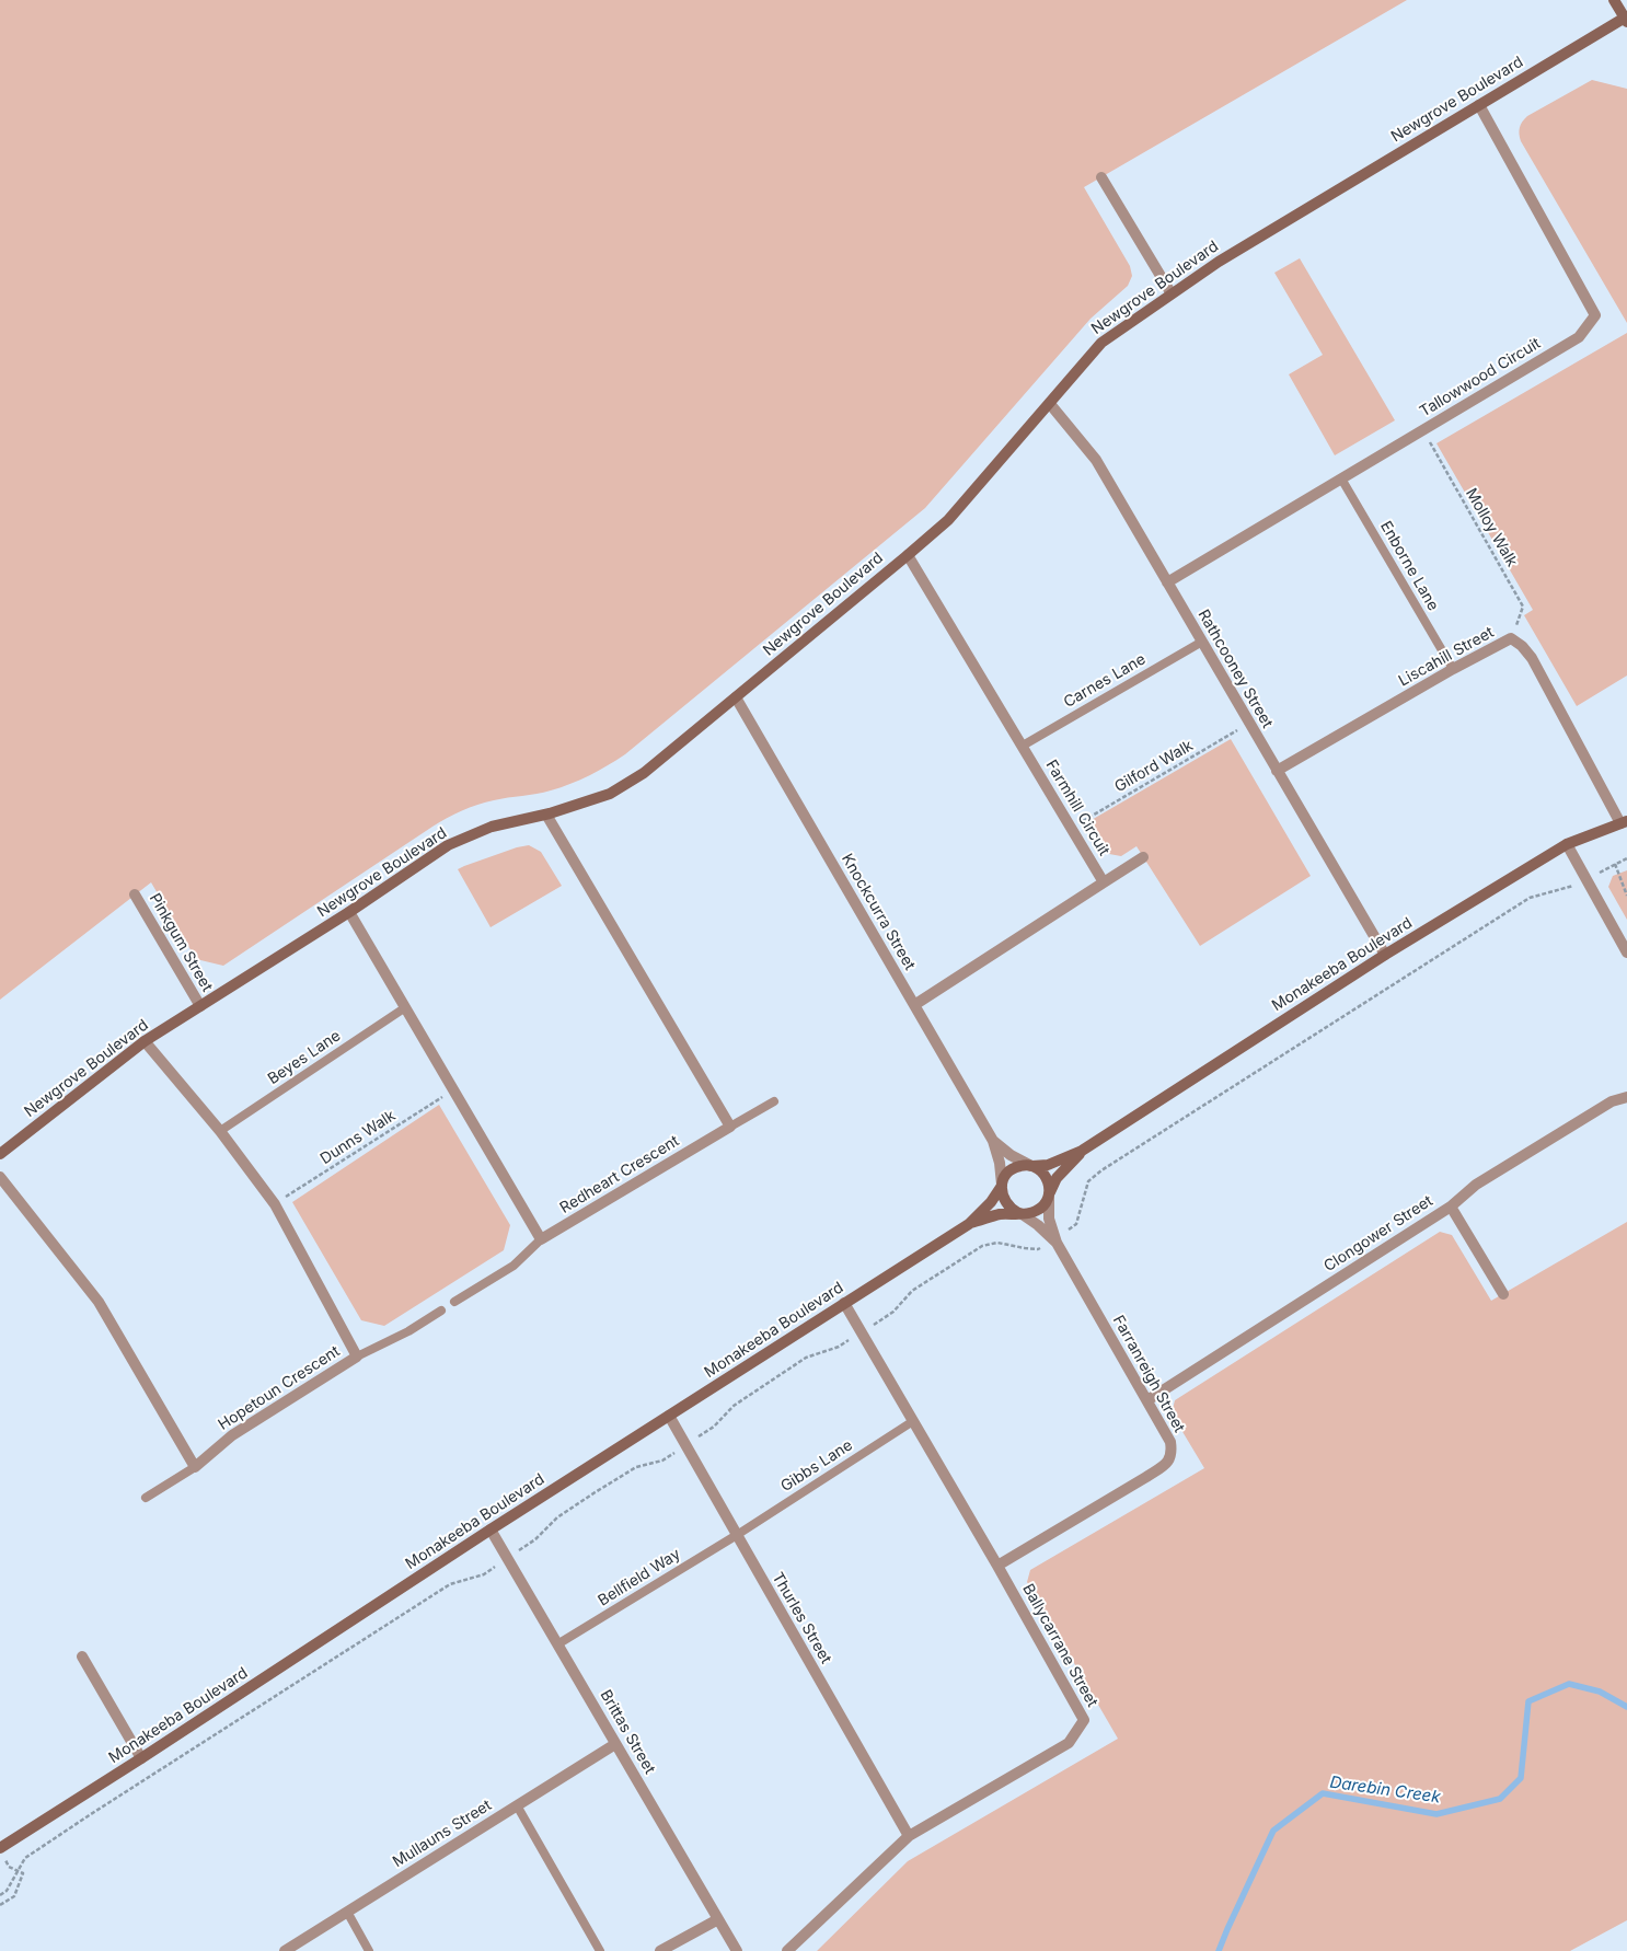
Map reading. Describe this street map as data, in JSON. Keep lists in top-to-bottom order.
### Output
{
  "streets": {
    "street": [
      "Newgrove Boulevard",
      "Tallowwood Circuit",
      "Liscahill Street",
      "Rathcooney Street",
      "Farmhill Circuit",
      "Knockcurra Street",
      "Pinkgum Street",
      "Monakeeba Boulevard",
      "Redheart Crescent",
      "Clongower Street",
      "Farranreigh Street",
      "Hopetoun Crescent",
      "Thurles Street",
      "Ballycarrane Street",
      "Brittas Street",
      "Mullauns Street"
    ],
    "lane": [
      "Enborne Lane",
      "Carnes Lane",
      "Beyes Lane",
      "Gibbs Lane",
      "Bellfield Way"
    ],
    "path": ["Molloy Walk", "Gilford Walk", "Dunns Walk"]
  },
  "crossings": [
    ["Newgrove Boulevard", "Tallowwood Circuit"],
    ["Newgrove Boulevard", "Rathcooney Street"],
    ["Newgrove Boulevard", "Farmhill Circuit"],
    ["Newgrove Boulevard", "Knockcurra Street"],
    ["Newgrove Boulevard", "Pinkgum Street"],
    ["Newgrove Boulevard", "Hopetoun Crescent"],
    ["Tallowwood Circuit", "Molloy Walk"],
    ["Tallowwood Circuit", "Enborne Lane"],
    ["Tallowwood Circuit", "Rathcooney Street"],
    ["Molloy Walk", "Liscahill Street"],
    ["Enborne Lane", "Liscahill Street"],
    ["Liscahill Street", "Rathcooney Street"],
    ["Liscahill Street", "Monakeeba Boulevard"],
    ["Rathcooney Street", "Carnes Lane"],
    ["Rathcooney Street", "Gilford Walk"],
    ["Rathcooney Street", "Monakeeba Boulevard"],
    ["Carnes Lane", "Farmhill Circuit"],
    ["Gilford Walk", "Farmhill Circuit"],
    ["Knockcurra Street", "Monakeeba Boulevard"],
    ["Knockcurra Street", "Farranreigh Street"],
    ["Monakeeba Boulevard", "Farranreigh Street"],
    ["Monakeeba Boulevard", "Thurles Street"],
    ["Monakeeba Boulevard", "Ballycarrane Street"],
    ["Monakeeba Boulevard", "Brittas Street"],
    ["Beyes Lane", "Hopetoun Crescent"],
    ["Dunns Walk", "Hopetoun Crescent"],
    ["Clongower Street", "Farranreigh Street"],
    ["Farranreigh Street", "Ballycarrane Street"],
    ["Gibbs Lane", "Bellfield Way"],
    ["Gibbs Lane", "Thurles Street"],
    ["Gibbs Lane", "Ballycarrane Street"],
    ["Bellfield Way", "Thurles Street"],
    ["Bellfield Way", "Brittas Street"],
    ["Thurles Street", "Ballycarrane Street"],
    ["Brittas Street", "Mullauns Street"]
  ],
  "water": ["Darebin Creek"]
}
